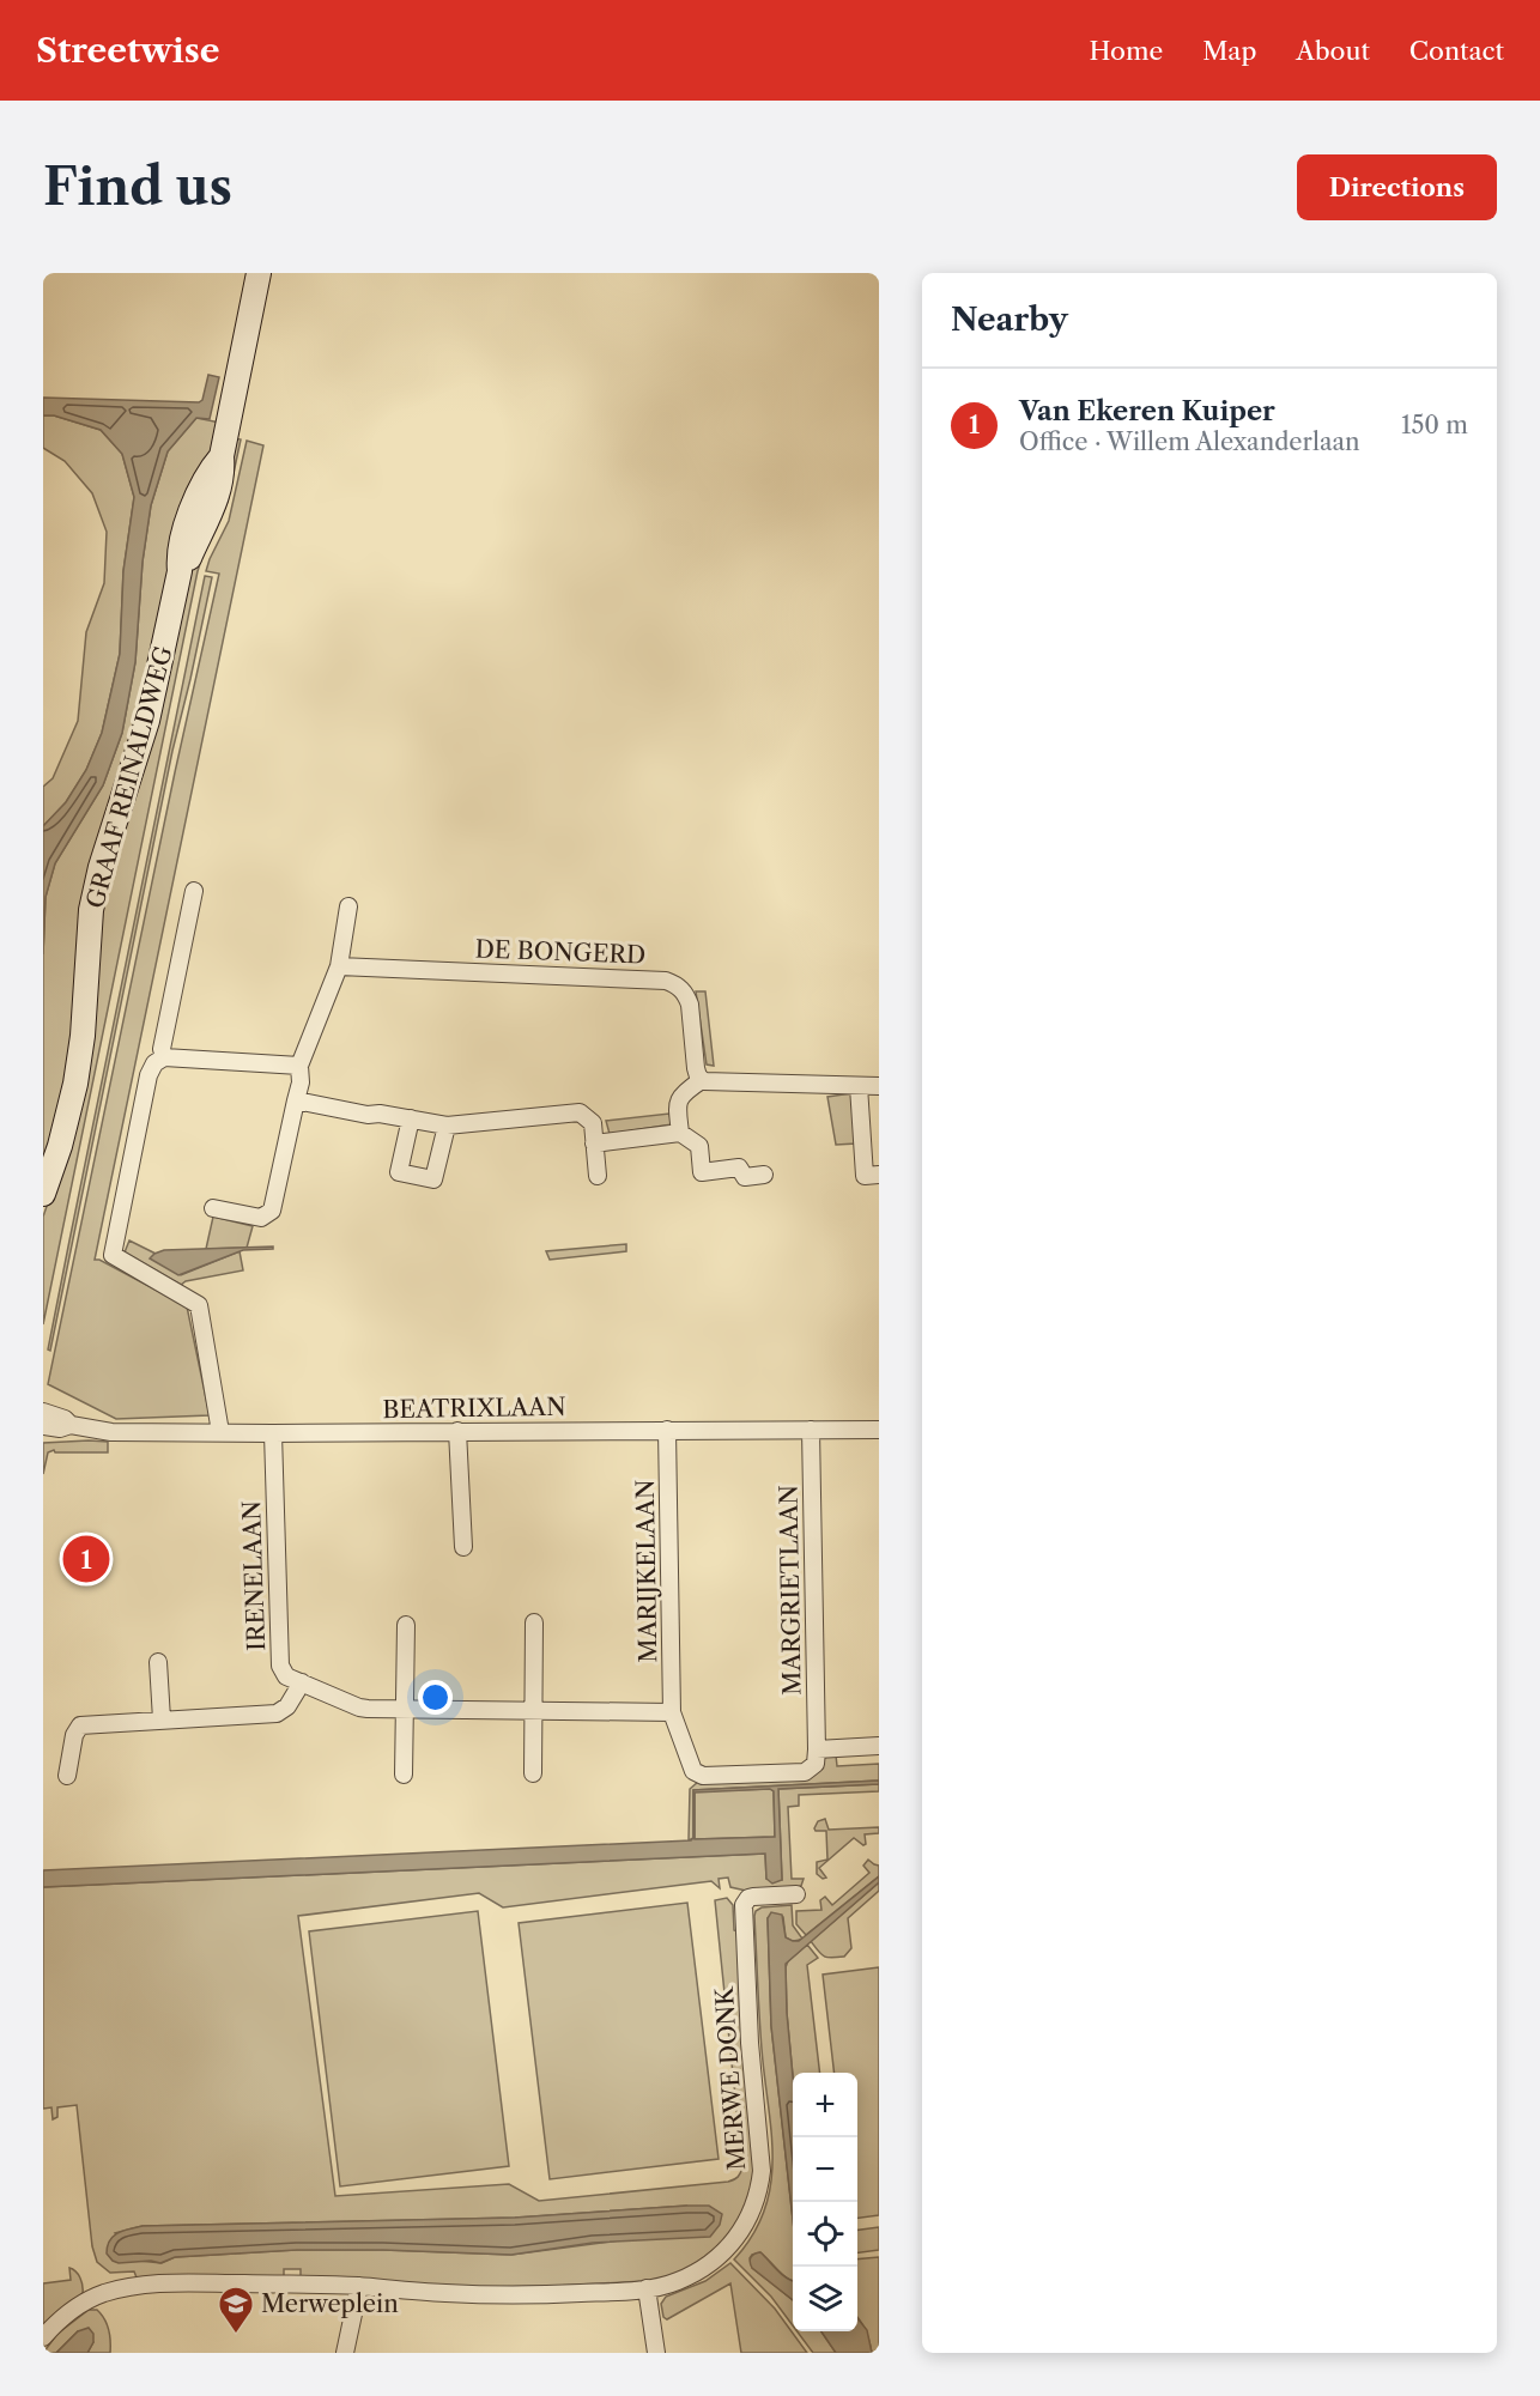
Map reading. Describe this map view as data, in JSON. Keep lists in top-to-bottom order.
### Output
{
  "streets": {
    "main road": ["GRAAF REINALDWEG"],
    "street": [
      "DE BONGERD",
      "BEATRIXLAAN",
      "MARIJKELAAN",
      "IRENELAAN",
      "MARGRIETLAAN",
      "MERWE DONK"
    ]
  },
  "crossings": [
    ["BEATRIXLAAN", "MARIJKELAAN"],
    ["BEATRIXLAAN", "IRENELAAN"],
    ["BEATRIXLAAN", "MARGRIETLAAN"],
    ["MARIJKELAAN", "IRENELAAN"]
  ],
  "places": {
    "school or university": ["Merweplein"]
  },
  "page": {
    "header": "Streetwise",
    "nav": [
      "Home",
      "Map",
      "About",
      "Contact"
    ],
    "buttons": "Directions",
    "title": "Find us",
    "heading": "Nearby",
    "list": [
      {
        "mark": "1",
        "name": "Van Ekeren Kuiper",
        "note": "Office · Willem Alexanderlaan",
        "value": "150 m"
      }
    ],
    "pins": "1",
    "map_buttons": ["+", "−"]
  }
}
